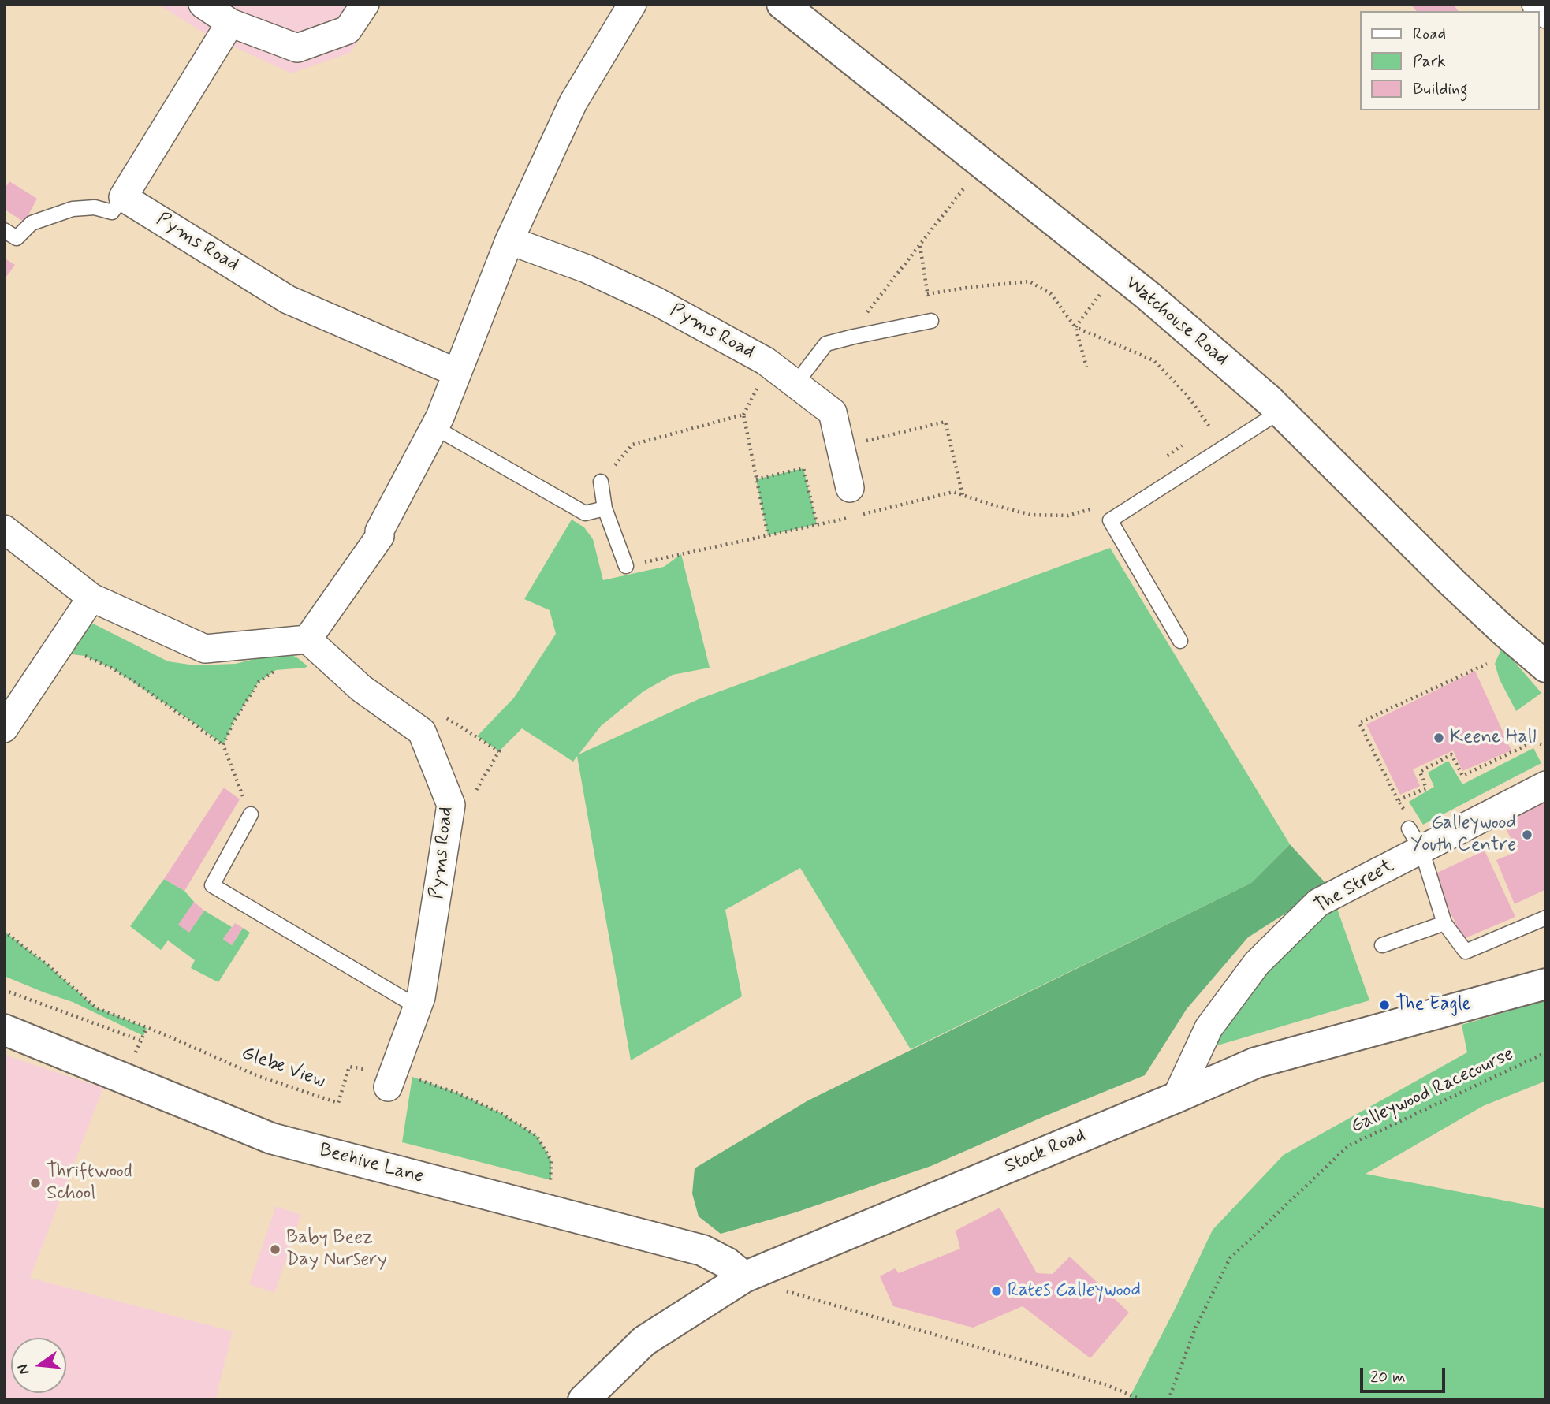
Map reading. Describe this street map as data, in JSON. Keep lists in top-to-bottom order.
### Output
{
  "streets": {
    "main road": ["Watchouse Road", "Stock Road", "Beehive Lane"],
    "street": ["Pyms Road", "The Street"],
    "path": ["Glebe View", "Galleywood Racecourse"]
  },
  "crossings": [
    ["Pyms Road", "Glebe View"],
    ["The Street", "Stock Road"],
    ["Glebe View", "Beehive Lane"],
    ["Stock Road", "Beehive Lane"]
  ],
  "places": [
    "Keene Hall",
    "Galleywood Youth Centre",
    "The Eagle",
    "Thriftwood School",
    "Baby Beez Day Nursery",
    "Rates Galleywood"
  ],
  "legend": ["Road", "Park", "Building"],
  "scale_bar": "20 m",
  "north": "left"
}
